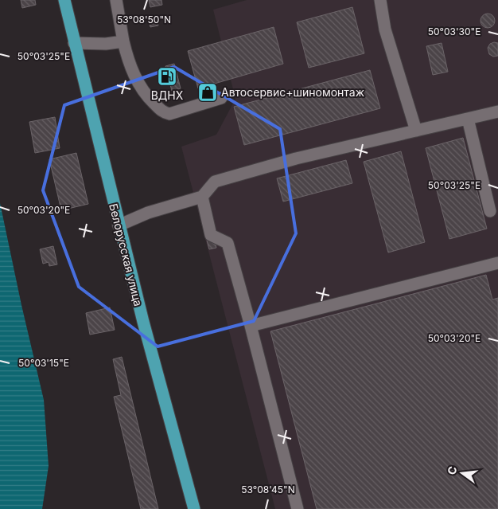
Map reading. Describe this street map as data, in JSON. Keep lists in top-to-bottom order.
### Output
{
  "streets": {
    "main road": ["Белорусская улица"]
  },
  "places": {
    "fuel station": ["ВДНХ"],
    "shop": ["Автосервис+шиномонтаж"]
  },
  "north": "left",
  "coordinates": [
    "53°08'50\"N",
    "50°03'30\"E",
    "50°03'25\"E",
    "50°03'20\"E",
    "50°03'15\"E",
    "53°08'45\"N"
  ]
}
